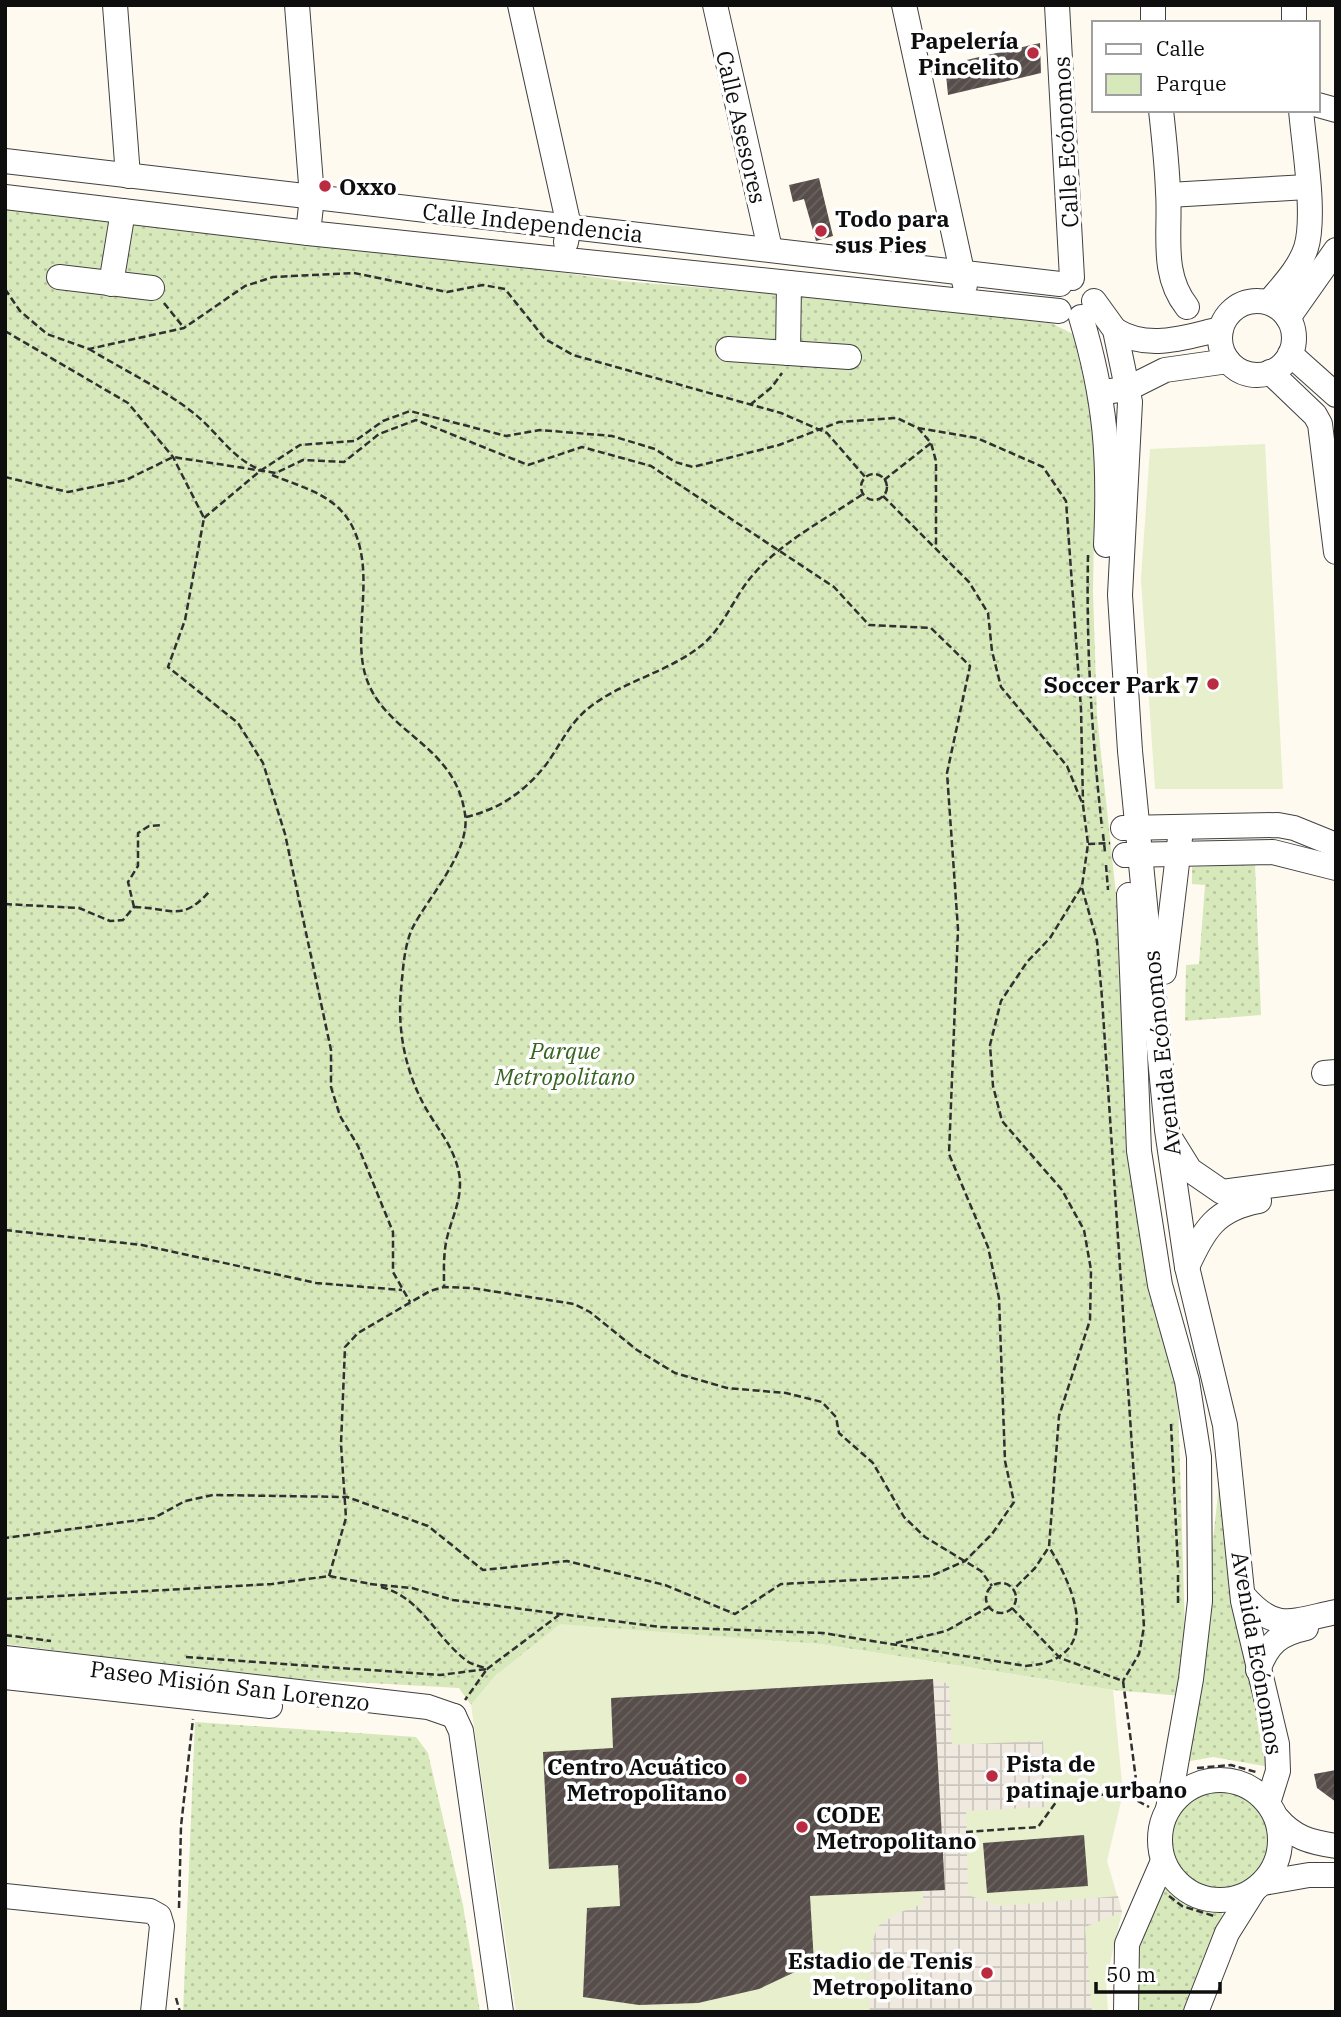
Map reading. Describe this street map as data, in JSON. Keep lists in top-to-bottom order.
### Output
{
  "streets": {
    "street": [
      "Calle Asesores",
      "Calle Ecónomos",
      "Calle Independencia",
      "Avenida Ecónomos",
      "Paseo Misión San Lorenzo"
    ]
  },
  "crossings": [
    ["Calle Asesores", "Calle Independencia"],
    ["Calle Ecónomos", "Calle Independencia"],
    ["Calle Ecónomos", "Avenida Ecónomos"],
    ["Calle Independencia", "Avenida Ecónomos"]
  ],
  "parks": ["Parque Metropolitano"],
  "places": [
    "Papelería Pincelito",
    "Oxxo",
    "Todo para sus Pies",
    "Soccer Park 7",
    "Pista de patinaje urbano",
    "Centro Acuático Metropolitano",
    "CODE Metropolitano",
    "Estadio de Tenis Metropolitano"
  ],
  "legend": ["Calle", "Parque"],
  "scale_bar": "50 m"
}
